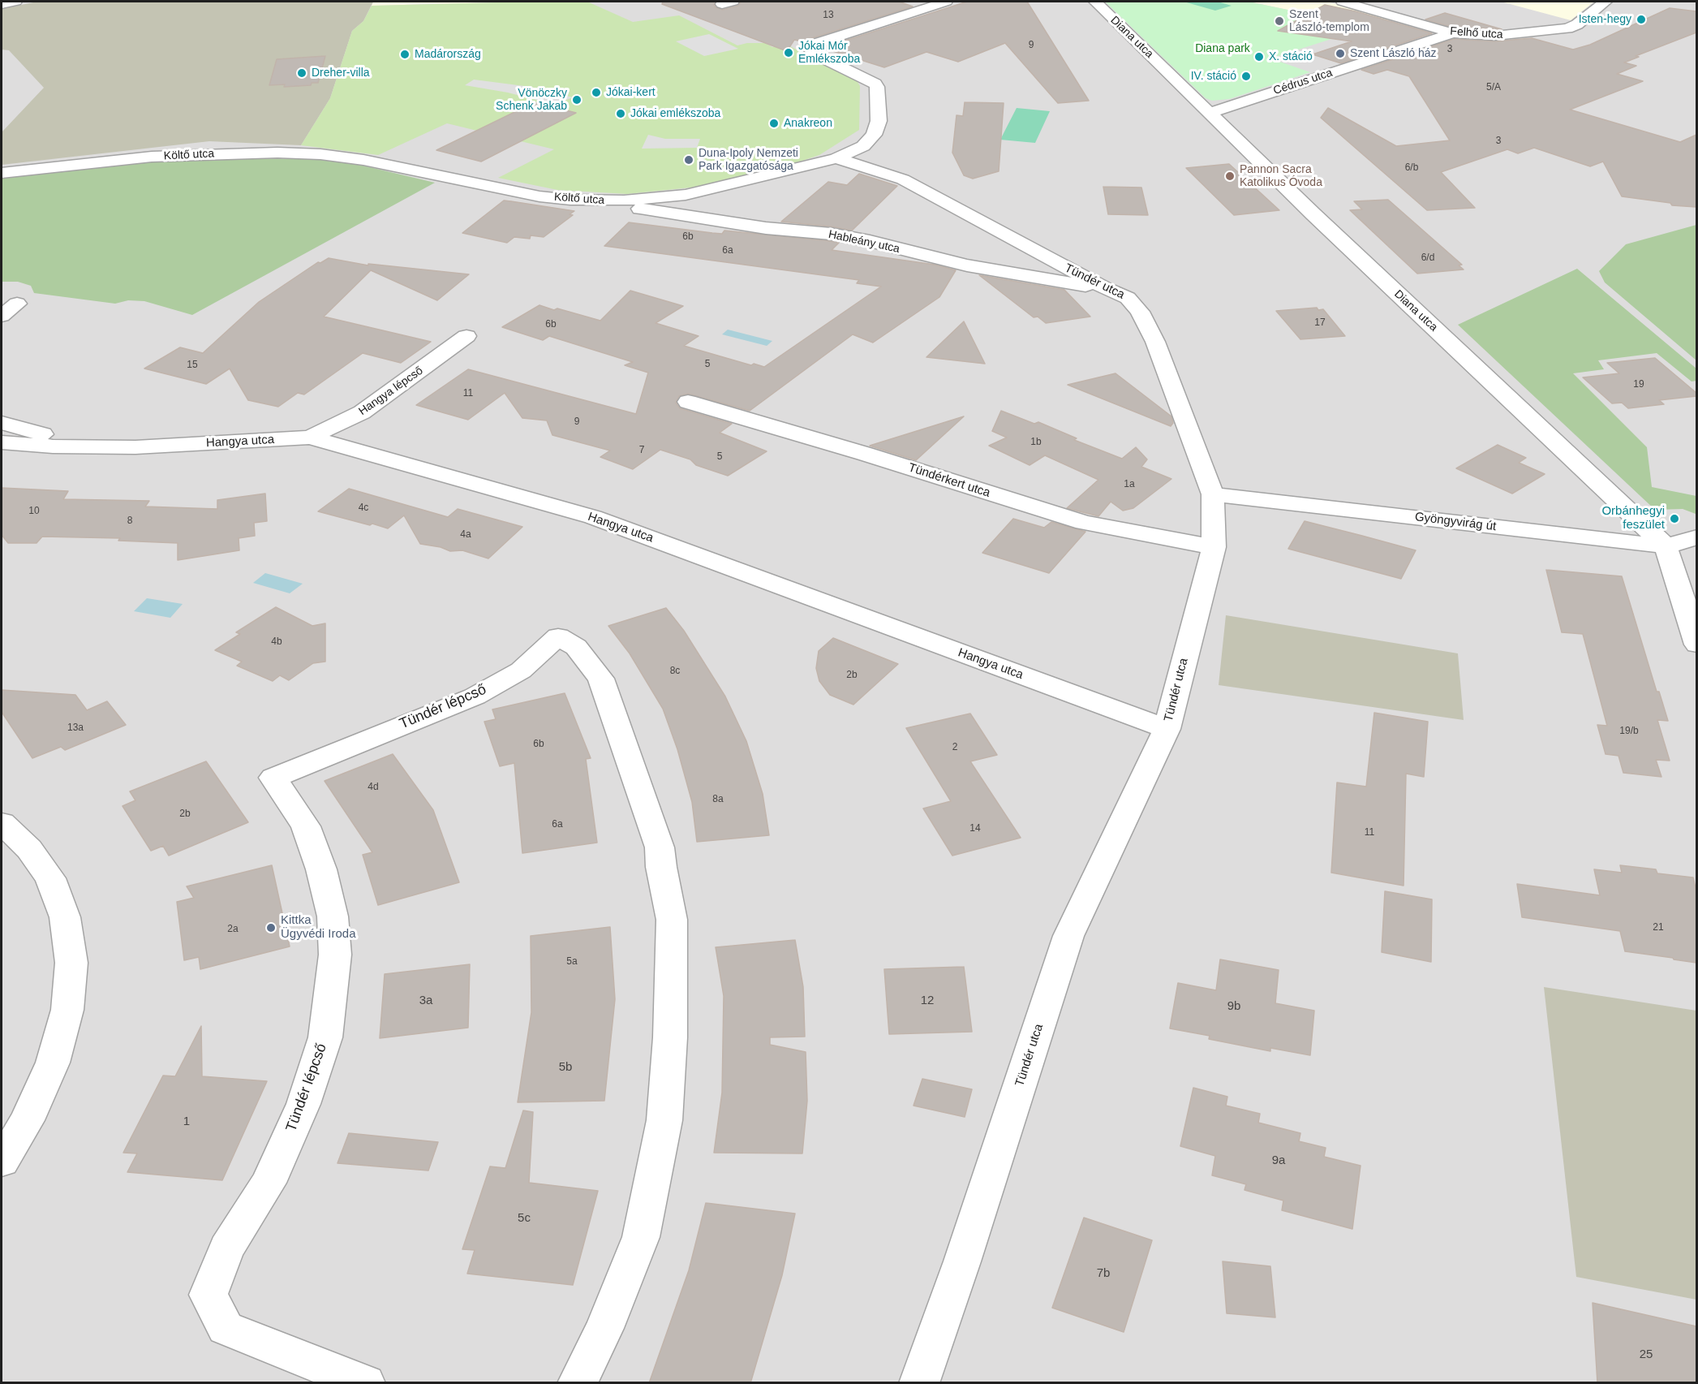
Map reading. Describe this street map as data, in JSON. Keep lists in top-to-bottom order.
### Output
{
  "streets": {
    "street": [
      "Felhő utca",
      "Diana utca",
      "Cédrus utca",
      "Költő utca",
      "Hableány utca",
      "Tündér utca",
      "Hangya lépcső",
      "Hangya utca",
      "Tündérkert utca",
      "Gyöngyvirág út",
      "Tündér lépcső"
    ]
  },
  "crossings": [
    ["Felhő utca", "Cédrus utca"],
    ["Diana utca", "Cédrus utca"],
    ["Diana utca", "Gyöngyvirág út"],
    ["Költő utca", "Hableány utca"],
    ["Költő utca", "Tündér utca"],
    ["Hableány utca", "Tündér utca"],
    ["Tündér utca", "Hangya utca"],
    ["Tündér utca", "Tündérkert utca"],
    ["Tündér utca", "Gyöngyvirág út"],
    ["Hangya lépcső", "Hangya utca"]
  ],
  "parks": ["Diana park"],
  "places": [
    "Isten-hegy",
    "Szent László-templom",
    "Jókai Mór Emlékszoba",
    "Szent László ház",
    "Madárország",
    "X. stáció",
    "Dreher-villa",
    "IV. stáció",
    "Jókai-kert",
    "Vönöczky Schenk Jakab",
    "Jókai emlékszoba",
    "Anakreon",
    "Duna-Ipoly Nemzeti Park Igazgatósága",
    "Pannon Sacra Katolikus Óvoda",
    "Orbánhegyi feszület",
    "Kittka Ügyvédi Iroda"
  ],
  "house_numbers": [
    "13",
    "9",
    "3",
    "5/A",
    "3",
    "6/b",
    "6b",
    "6a",
    "6/d",
    "17",
    "6b",
    "5",
    "15",
    "19",
    "11",
    "9",
    "1b",
    "7",
    "5",
    "1a",
    "4c",
    "10",
    "8",
    "4a",
    "4b",
    "8c",
    "2b",
    "13a",
    "19/b",
    "6b",
    "2",
    "4d",
    "8a",
    "2b",
    "6a",
    "14",
    "11",
    "21",
    "2a",
    "5a",
    "3a",
    "12",
    "9b",
    "5b",
    "1",
    "9a",
    "5c",
    "7b",
    "25"
  ]
}
